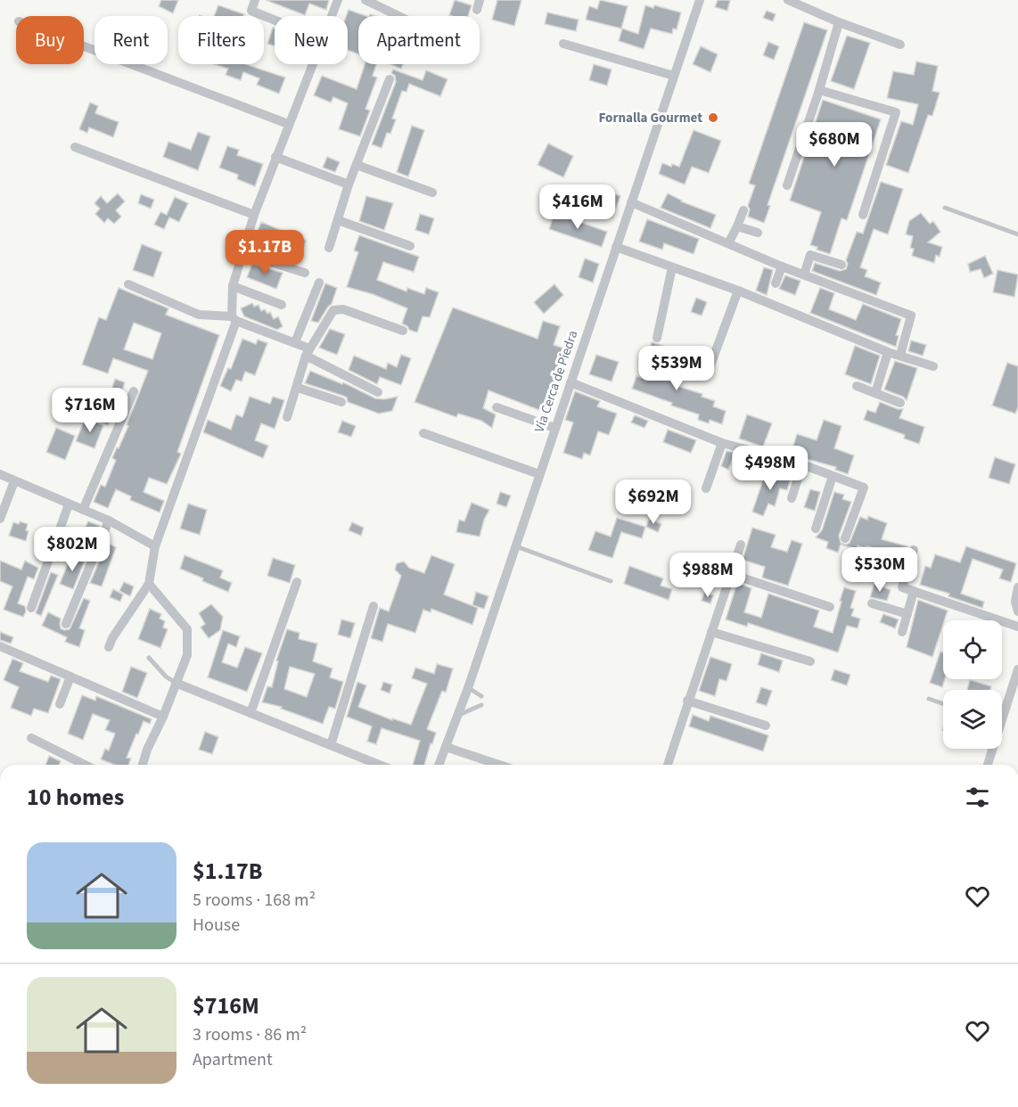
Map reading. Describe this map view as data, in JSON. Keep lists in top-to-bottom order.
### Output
{
  "streets": {
    "street": ["Vía Cerca de Piedra"]
  },
  "places": ["Fornalla Gourmet"],
  "page": {
    "chip": [
      "Buy",
      "Rent",
      "Filters",
      "New",
      "Apartment"
    ],
    "price": [
      "$680M",
      "$416M",
      "$1.17B",
      "$539M",
      "$716M",
      "$498M",
      "$692M",
      "$802M",
      "$530M",
      "$988M"
    ],
    "heading": "10 homes",
    "list": [
      {
        "name": "$1.17B",
        "note": "5 rooms · 168 m² · House"
      },
      {
        "name": "$716M",
        "note": "3 rooms · 86 m² · Apartment"
      }
    ]
  }
}
